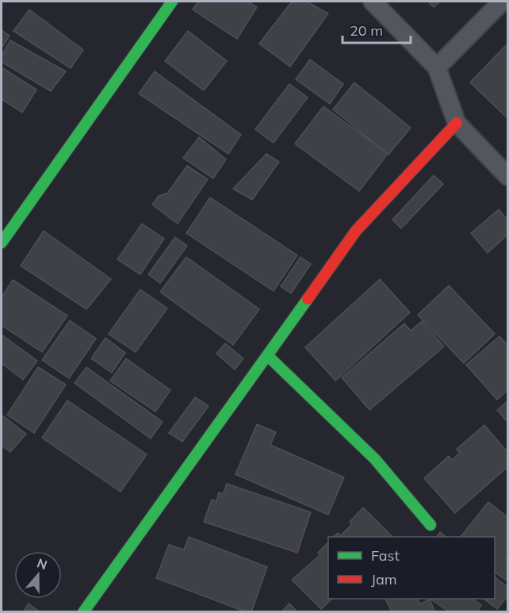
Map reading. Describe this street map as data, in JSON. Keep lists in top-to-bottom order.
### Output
{
  "legend": ["Fast", "Jam"],
  "scale_bar": "20 m",
  "north": "top"
}
